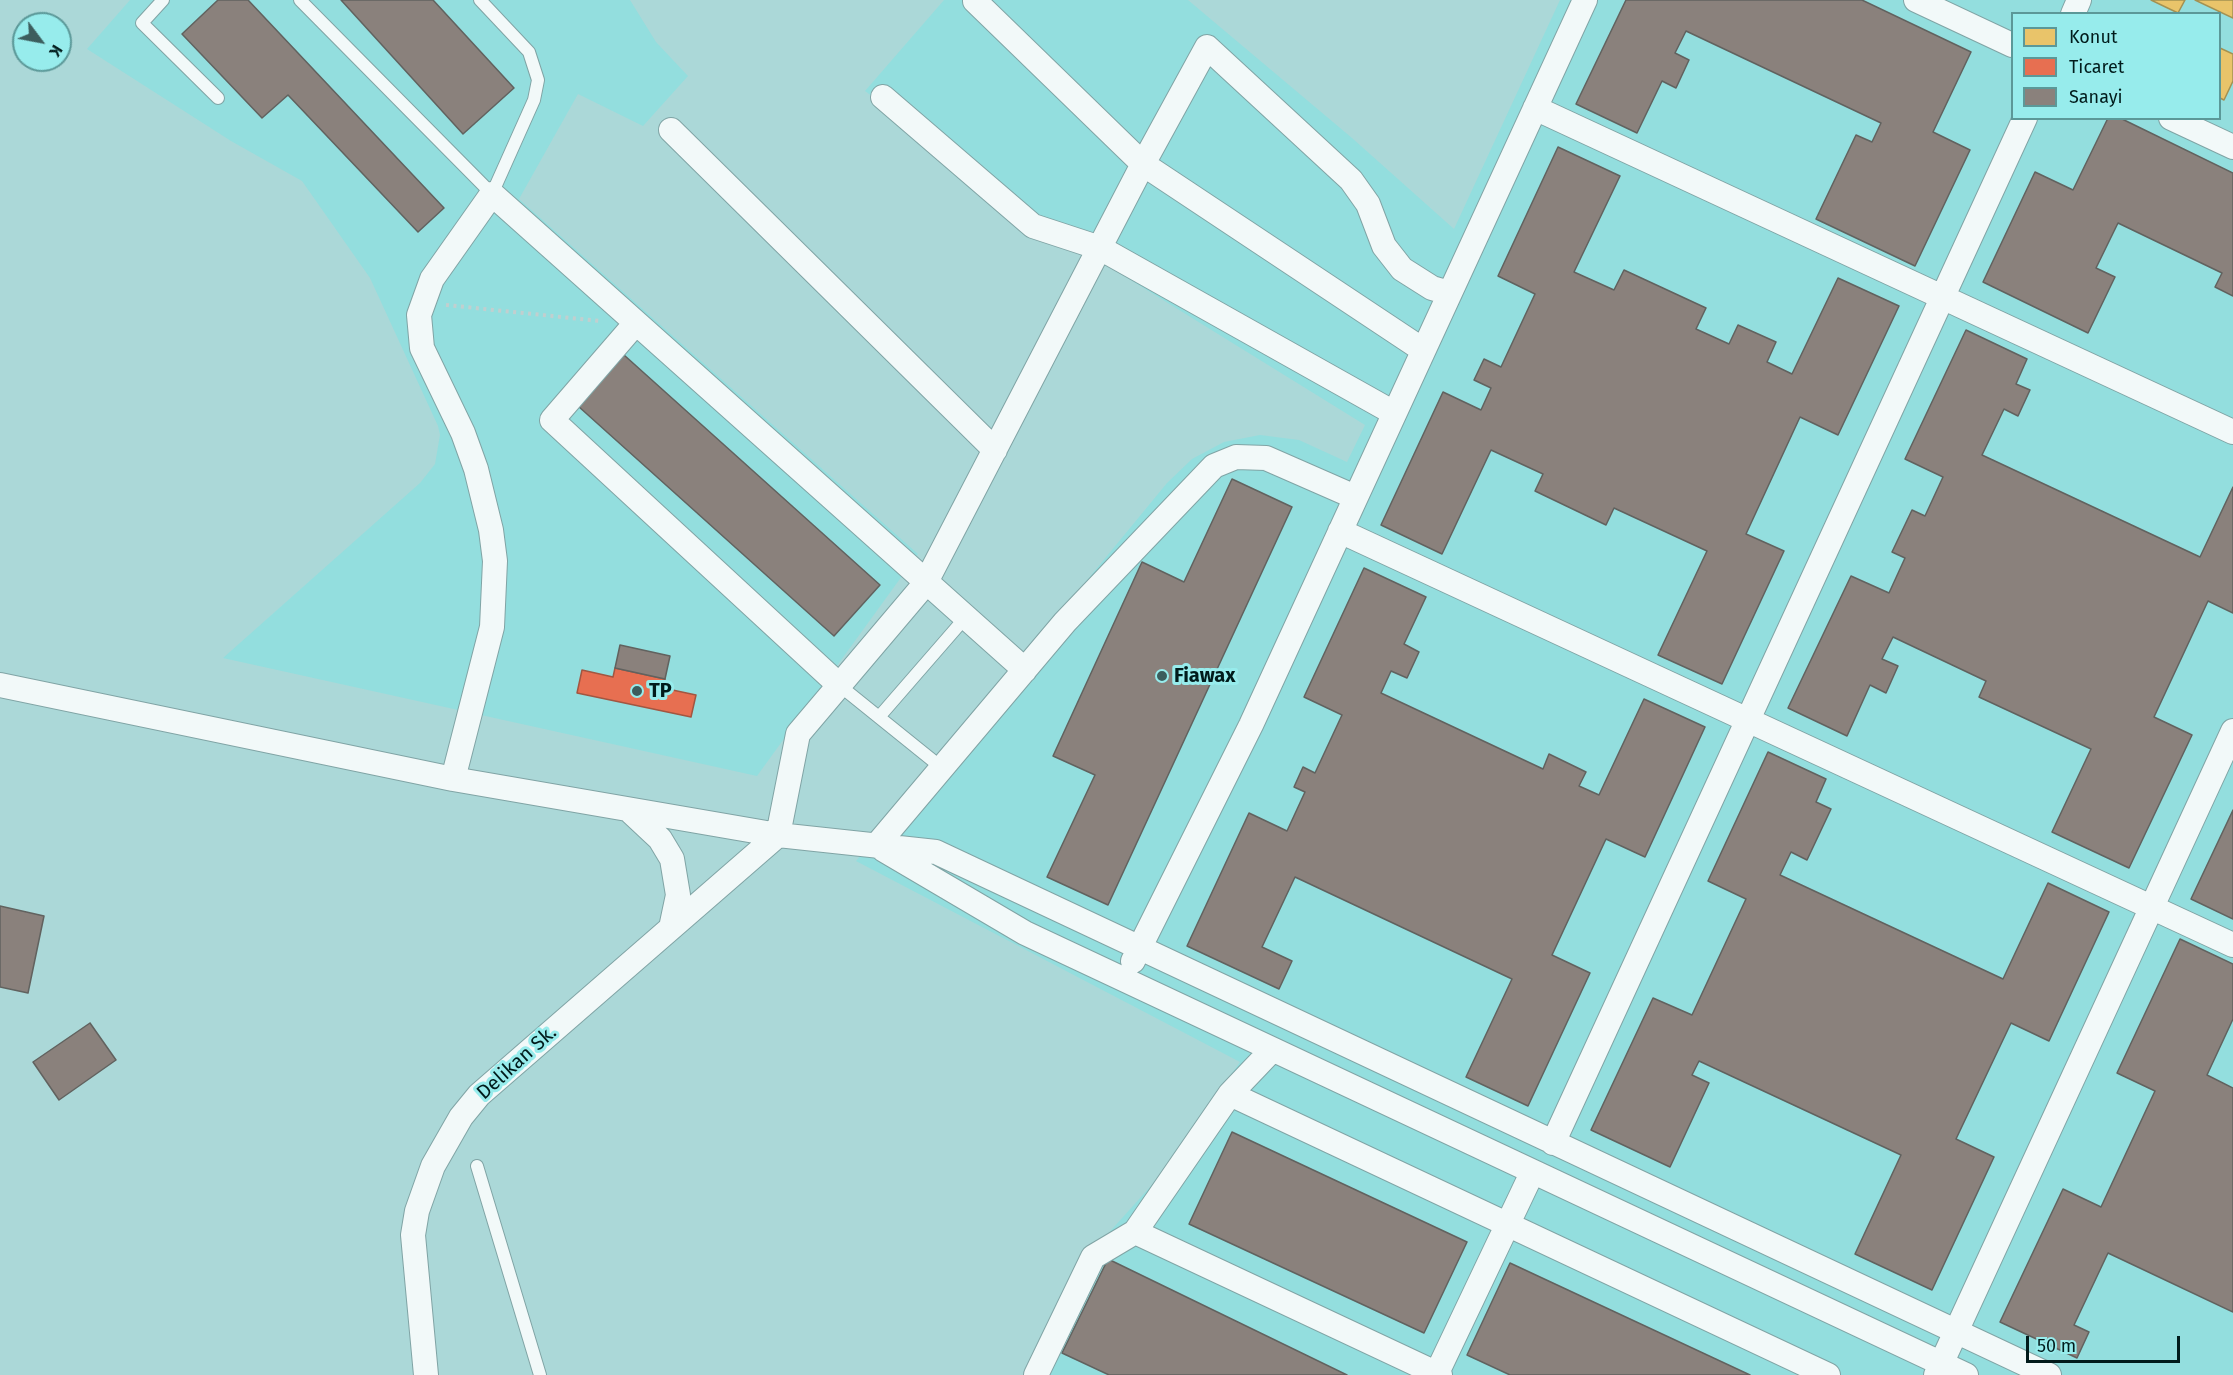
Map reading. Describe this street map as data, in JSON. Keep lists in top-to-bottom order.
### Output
{
  "streets": {
    "street": ["Delikan Sk."]
  },
  "places": ["Fiawax", "TP"],
  "legend": ["Konut", "Ticaret", "Sanayi"],
  "scale_bar": "50 m",
  "north": "bottom right"
}
